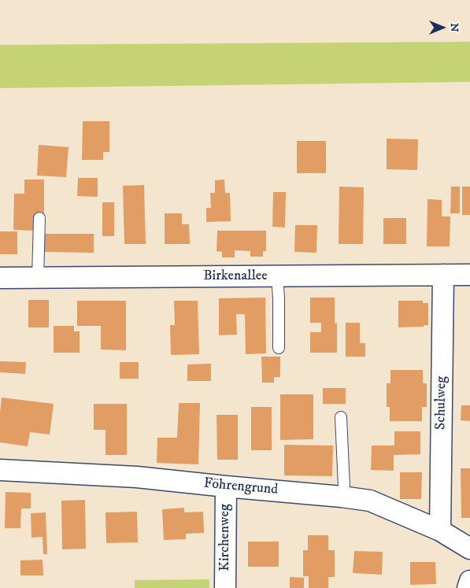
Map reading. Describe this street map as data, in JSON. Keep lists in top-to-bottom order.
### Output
{
  "streets": {
    "street": [
      "Birkenallee",
      "Schulweg",
      "Föhrengrund",
      "Kirchenweg"
    ]
  },
  "crossings": [
    ["Birkenallee", "Schulweg"],
    ["Schulweg", "Föhrengrund"],
    ["Föhrengrund", "Kirchenweg"]
  ],
  "north": "right"
}
